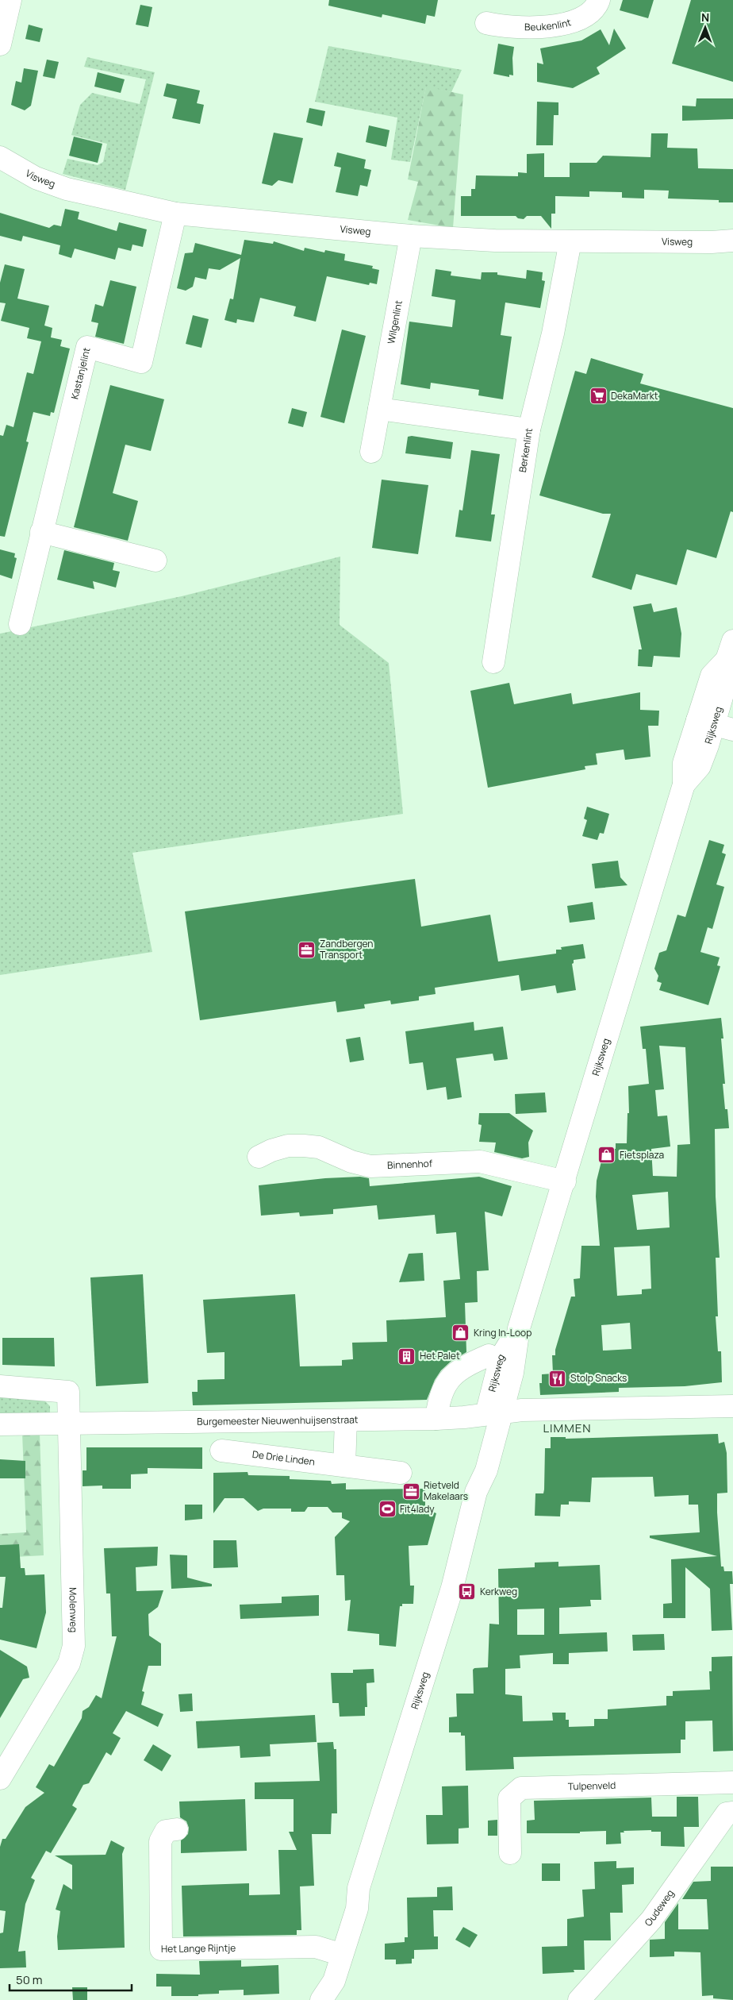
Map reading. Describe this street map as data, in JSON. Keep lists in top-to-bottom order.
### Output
{
  "streets": {
    "street": [
      "Beukenlint",
      "Visweg",
      "Wilgenlint",
      "Kastanjelint",
      "Berkenlint",
      "Rijksweg",
      "Binnenhof",
      "Burgemeester Nieuwenhuijsenstraat",
      "De Drie Linden",
      "Molenweg",
      "Tulpenveld",
      "Oudeweg",
      "Het Lange Rijntje"
    ]
  },
  "crossings": [
    ["Visweg", "Wilgenlint"],
    ["Visweg", "Kastanjelint"],
    ["Visweg", "Berkenlint"],
    ["Rijksweg", "Binnenhof"],
    ["Rijksweg", "Burgemeester Nieuwenhuijsenstraat"],
    ["Rijksweg", "Het Lange Rijntje"],
    ["Burgemeester Nieuwenhuijsenstraat", "Molenweg"]
  ],
  "districts": ["LIMMEN"],
  "places": {
    "supermarket": ["DekaMarkt"],
    "office": ["Zandbergen Transport", "Rietveld Makelaars"],
    "shop": ["Fietsplaza", "Kring In-Loop"],
    "building": ["Het Palet"],
    "restaurant": ["Stolp Snacks"],
    "sports": ["Fit4lady"],
    "bus stop": ["Kerkweg"]
  },
  "scale_bar": "50 m",
  "north": "top"
}
